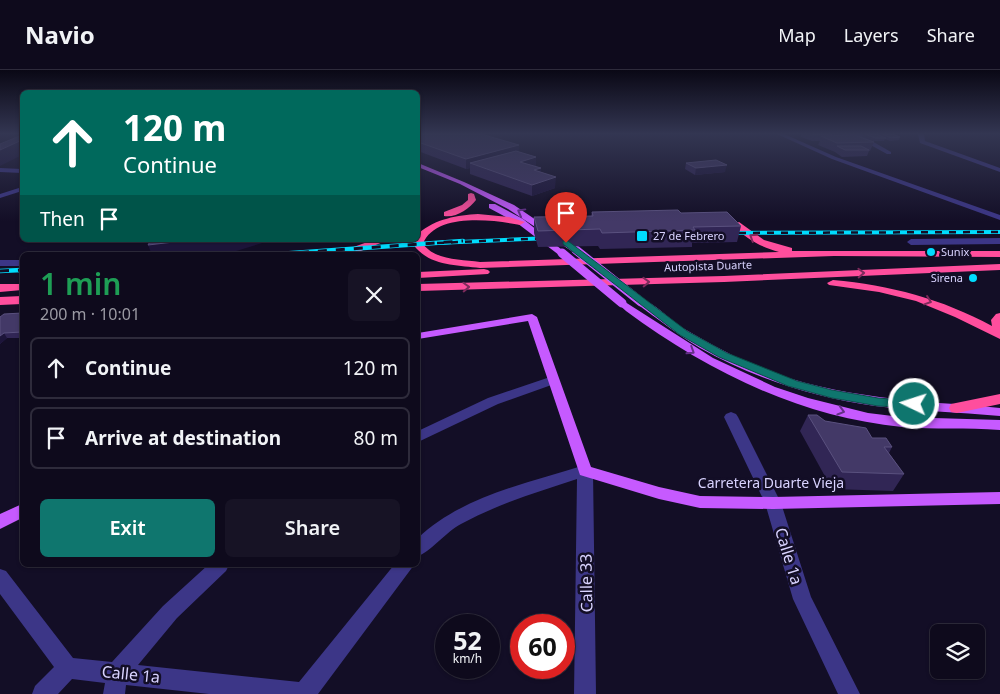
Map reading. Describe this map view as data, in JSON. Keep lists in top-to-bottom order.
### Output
{
  "streets": {
    "highway": ["Autopista Duarte"],
    "main road": ["Carretera Duarte Vieja"],
    "street": ["Calle 1a", "Calle 33"]
  },
  "crossings": [
    ["Carretera Duarte Vieja", "Calle 1a"],
    ["Carretera Duarte Vieja", "Calle 33"]
  ],
  "places": {
    "transit": ["27 de Febrero"],
    "other": ["Sunix", "Sirena"]
  },
  "page": {
    "header": "Navio",
    "nav": ["Map", "Layers", "Share"],
    "turn": ["120 m", "Continue"],
    "then": "Then",
    "heading": ["1 min", "200 m · 10:01"],
    "list": [
      {
        "name": "Continue",
        "value": "120 m"
      },
      {
        "name": "Arrive at destination",
        "value": "80 m"
      }
    ],
    "buttons": ["Exit", "Share"],
    "speed": "52 km/h",
    "limit": "60"
  }
}
